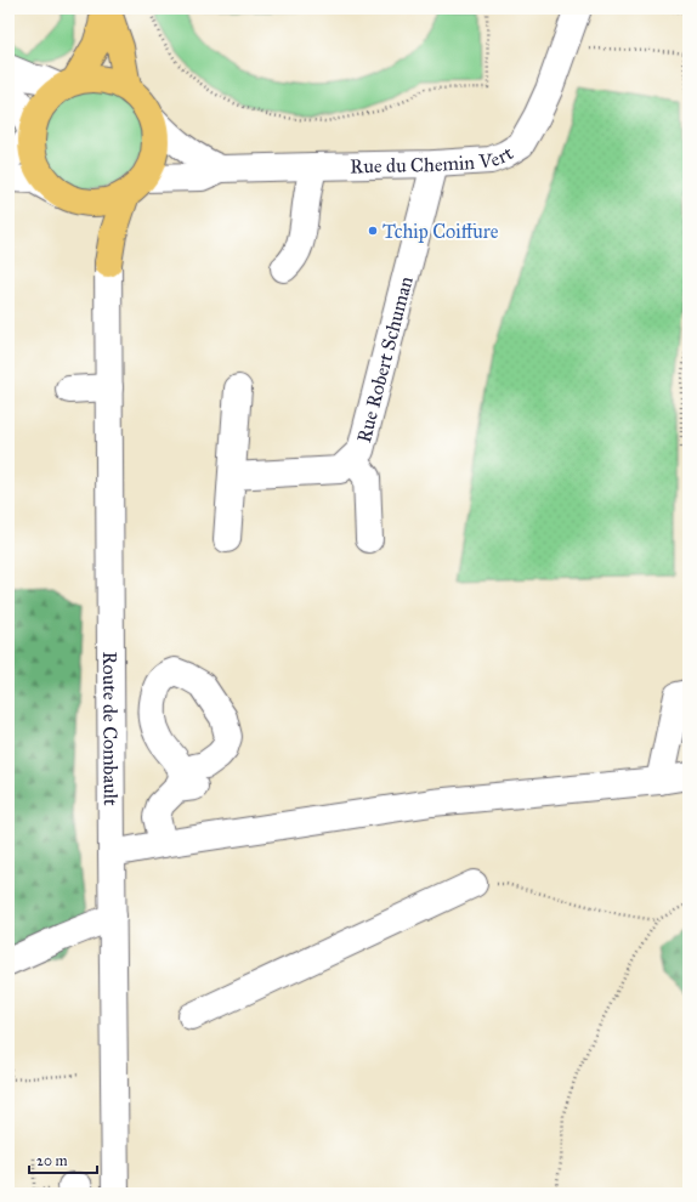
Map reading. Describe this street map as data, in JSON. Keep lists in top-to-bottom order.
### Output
{
  "streets": {
    "main road": ["Route de Combault"],
    "street": ["Rue du Chemin Vert", "Rue Robert Schuman"]
  },
  "crossings": [
    ["Rue du Chemin Vert", "Rue Robert Schuman"],
    ["Rue du Chemin Vert", "Route de Combault"]
  ],
  "places": ["Tchip Coiffure"],
  "scale_bar": "20 m"
}
